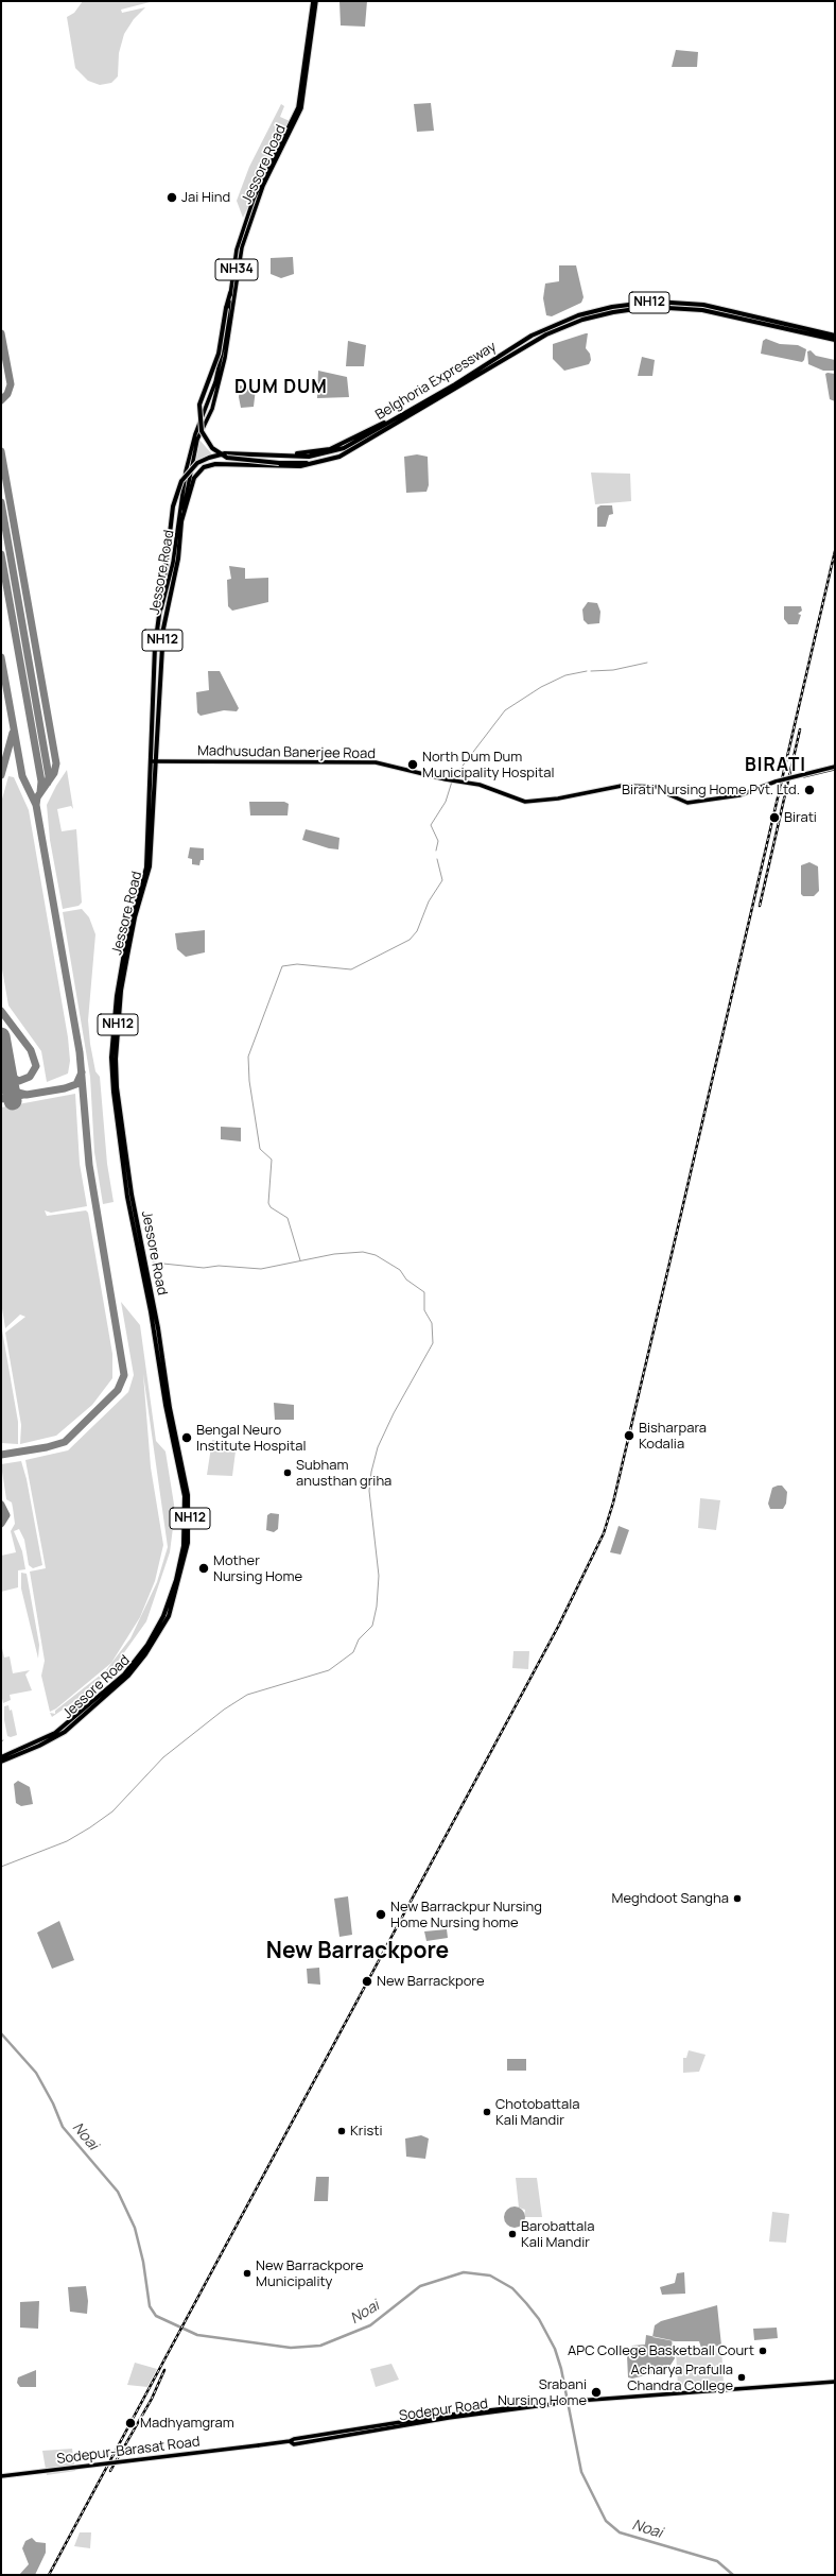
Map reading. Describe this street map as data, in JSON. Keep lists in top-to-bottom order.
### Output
{
  "streets": {
    "highway": ["Jessore Road", "NH12", "Belghoria Expressway"],
    "main road": [
      "NH34",
      "Madhusudan Banerjee Road",
      "Sodepur Road",
      "Sodepur-Barasat Road"
    ]
  },
  "crossings": [
    ["Jessore Road", "NH12"],
    ["Jessore Road", "Belghoria Expressway"],
    ["Jessore Road", "Madhusudan Banerjee Road"],
    ["NH12", "Belghoria Expressway"],
    ["NH12", "Madhusudan Banerjee Road"],
    ["Sodepur Road", "Sodepur-Barasat Road"]
  ],
  "districts": ["DUM DUM", "BIRATI", "New Barrackpore"],
  "water": ["Noai"],
  "places": [
    "Jai Hind",
    "North Dum Dum Municipality Hospital",
    "Birati Nursing Home Pvt. Ltd.",
    "Birati",
    "Bisharpara Kodalia",
    "Bengal Neuro Institute Hospital",
    "Subham anusthan griha",
    "Mother Nursing Home",
    "Meghdoot Sangha",
    "New Barrackpur Nursing Home Nursing home",
    "New Barrackpore",
    "Chotobattala Kali Mandir",
    "Kristi",
    "Barobattala Kali Mandir",
    "New Barrackpore Municipality",
    "APC College Basketball Court",
    "Acharya Prafulla Chandra College",
    "Srabani Nursing Home",
    "Madhyamgram"
  ]
}
